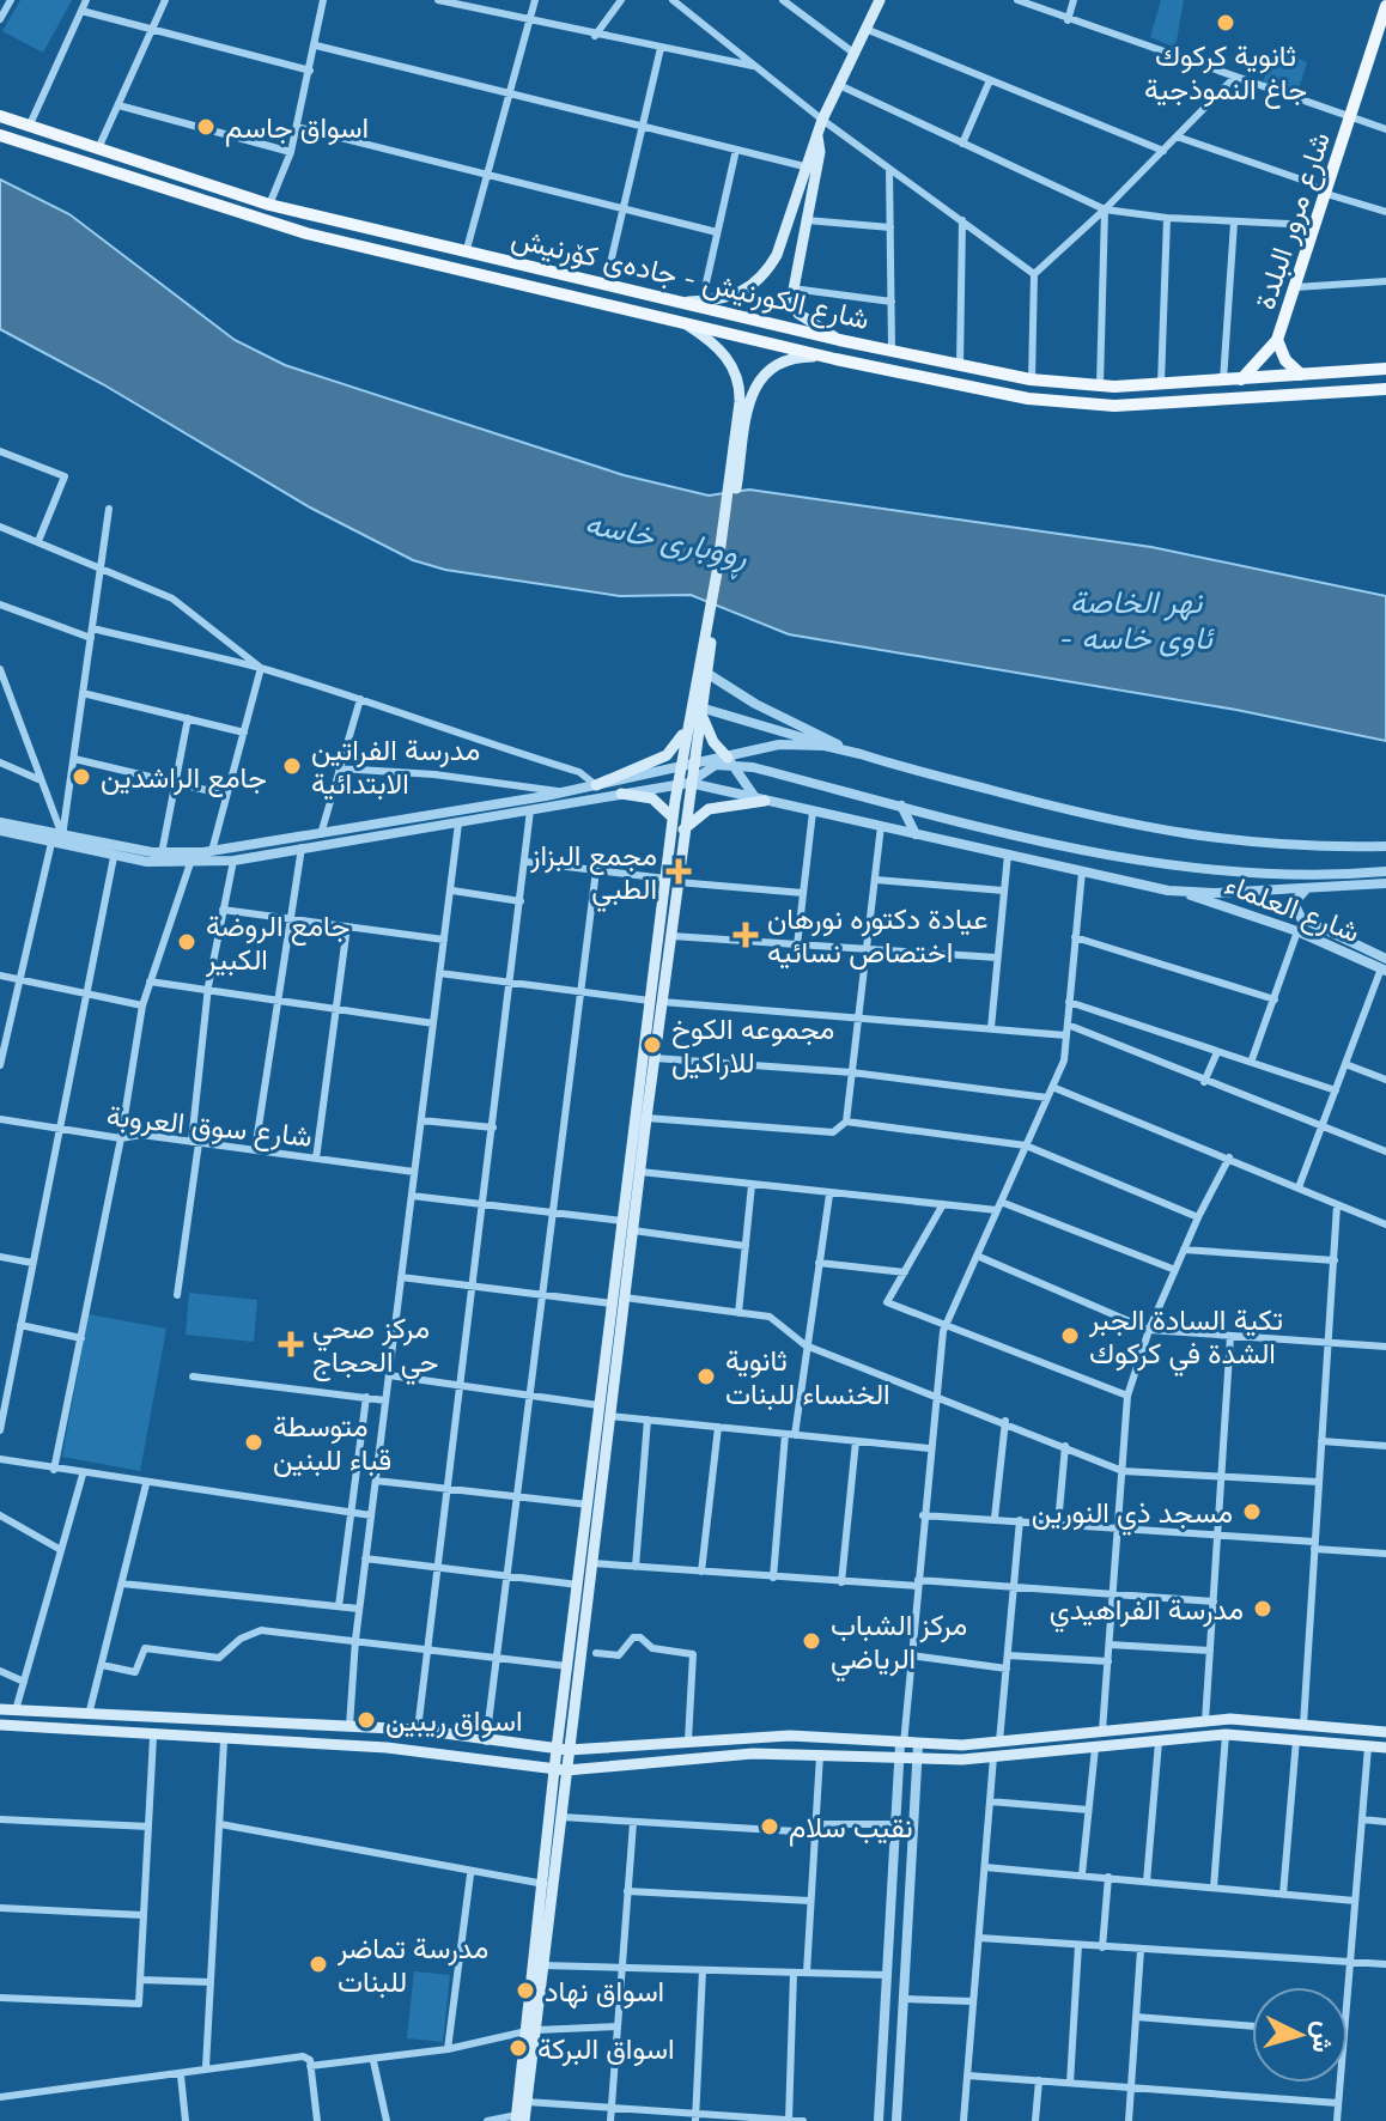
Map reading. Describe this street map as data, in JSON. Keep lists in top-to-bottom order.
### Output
{
  "streets": {
    "main road": ["شارع مرور البلدة", "شارع الكورنيش - جادەی کۆرنیش"],
    "street": ["شارع العلماء", "شارع سوق العروبة"]
  },
  "crossings": [
    ["شارع مرور البلدة", "شارع الكورنيش - جادەی کۆرنیش"]
  ],
  "water": ["ڕووباری خاسە", "نهر الخاصة - ئاوی خاسە"],
  "places": {
    "other": [
      "ثانوية كركوك جاغ النموذجية",
      "اسواق جاسم",
      "مدرسة الفراتين الابتدائية",
      "جامع الراشدين",
      "جامع الروضة الكبير",
      "مجموعه الكوخ للاراكيل",
      "تكية السادة الجبر الشدة في كركوك",
      "ثانوية الخنساء للبنات",
      "متوسطة قباء للبنين",
      "مسجد ذي النورين",
      "مدرسة الفراهيدي",
      "مركز الشباب الرياضي",
      "اسواق ريبين",
      "نقيب سلام",
      "مدرسة تماضر للبنات",
      "اسواق نهاد",
      "اسواق البركة"
    ],
    "health": ["مجمع البزاز الطبي", "عيادة دكتوره نورهان اختصاص نسائيه", "مركز صحي حي الحجاج"]
  },
  "north": "right"
}
